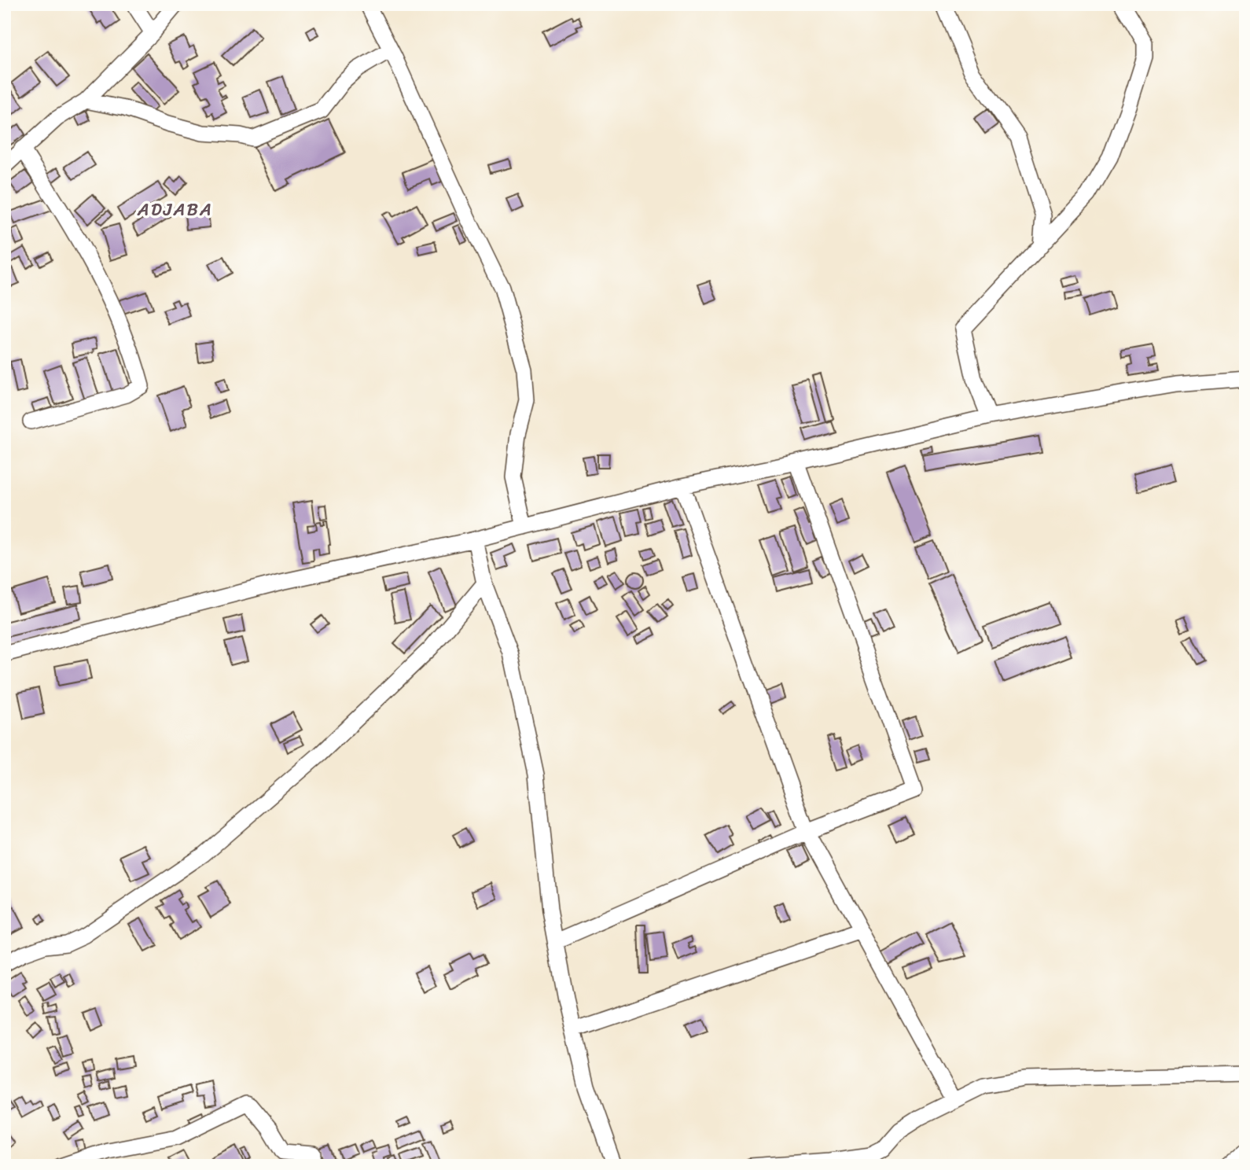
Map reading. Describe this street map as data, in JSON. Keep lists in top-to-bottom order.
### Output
{
  "districts": ["ADJABA"]
}
